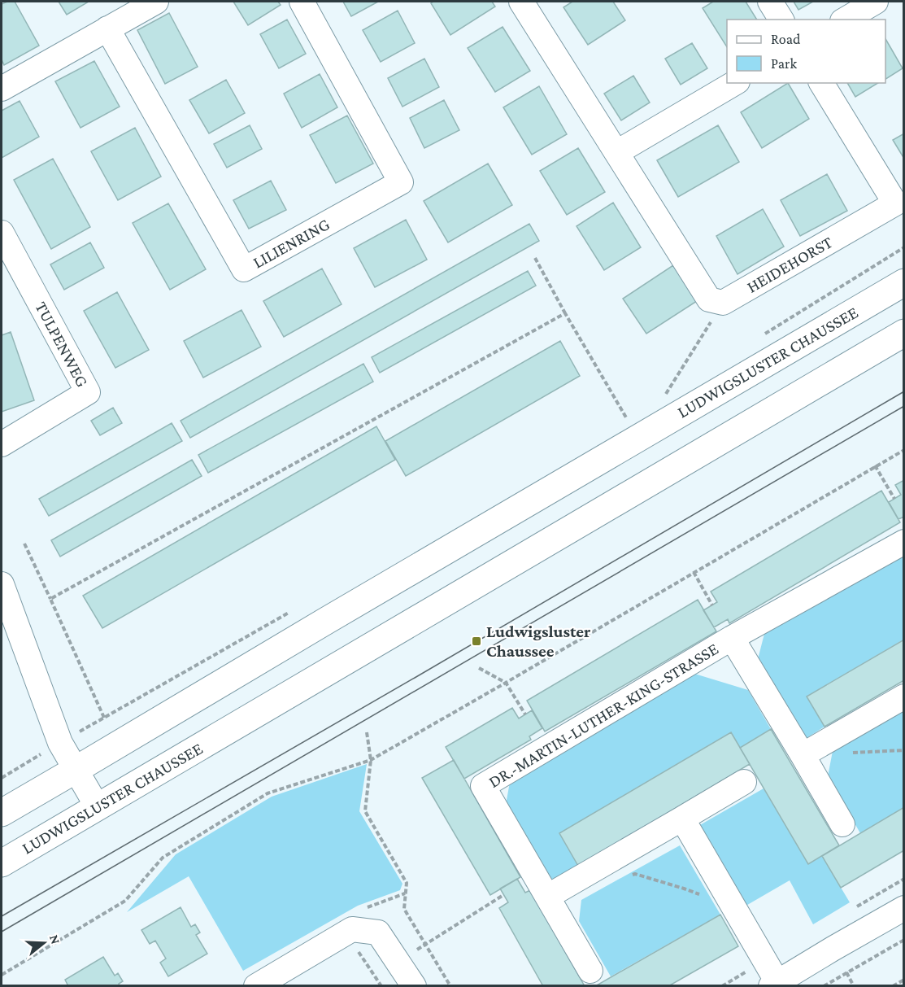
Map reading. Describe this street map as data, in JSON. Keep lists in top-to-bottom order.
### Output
{
  "streets": {
    "street": [
      "LILIENRING",
      "HEIDEHORST",
      "TULPENWEG",
      "LUDWIGSLUSTER CHAUSSEE",
      "DR.-MARTIN-LUTHER-KING-STRASSE"
    ]
  },
  "places": {
    "transit": ["Ludwigsluster Chaussee"]
  },
  "legend": ["Road", "Park"],
  "north": "right"
}
